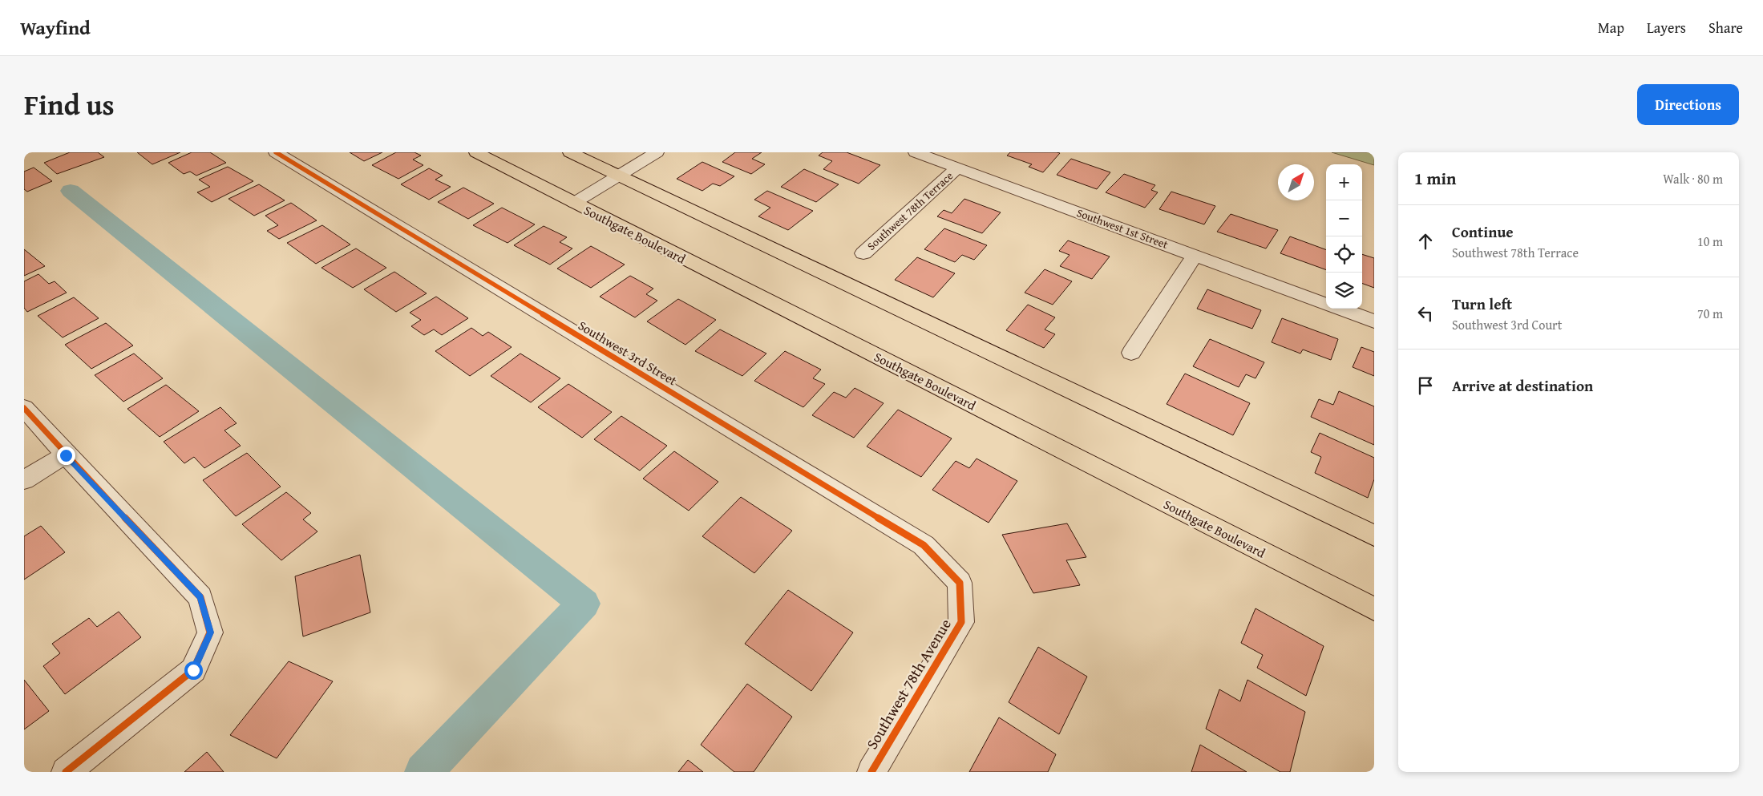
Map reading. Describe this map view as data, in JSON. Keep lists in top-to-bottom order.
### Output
{
  "streets": {
    "main road": ["Southgate Boulevard"],
    "street": [
      "Southwest 78th Terrace",
      "Southwest 1st Street",
      "Southwest 3rd Street",
      "Southwest 78th Avenue"
    ]
  },
  "crossings": [
    ["Southwest 78th Terrace", "Southwest 1st Street"],
    ["Southwest 3rd Street", "Southwest 78th Avenue"]
  ],
  "north": "top right",
  "page": {
    "header": "Wayfind",
    "nav": ["Map", "Layers", "Share"],
    "title": "Find us",
    "buttons": "Directions",
    "heading": ["1 min", "Walk · 80 m"],
    "map_buttons": ["+", "−"],
    "list": [
      ["Continue", "Southwest 78th Terrace", "10 m"],
      ["Turn left", "Southwest 3rd Court", "70 m"],
      "Arrive at destination"
    ]
  }
}
